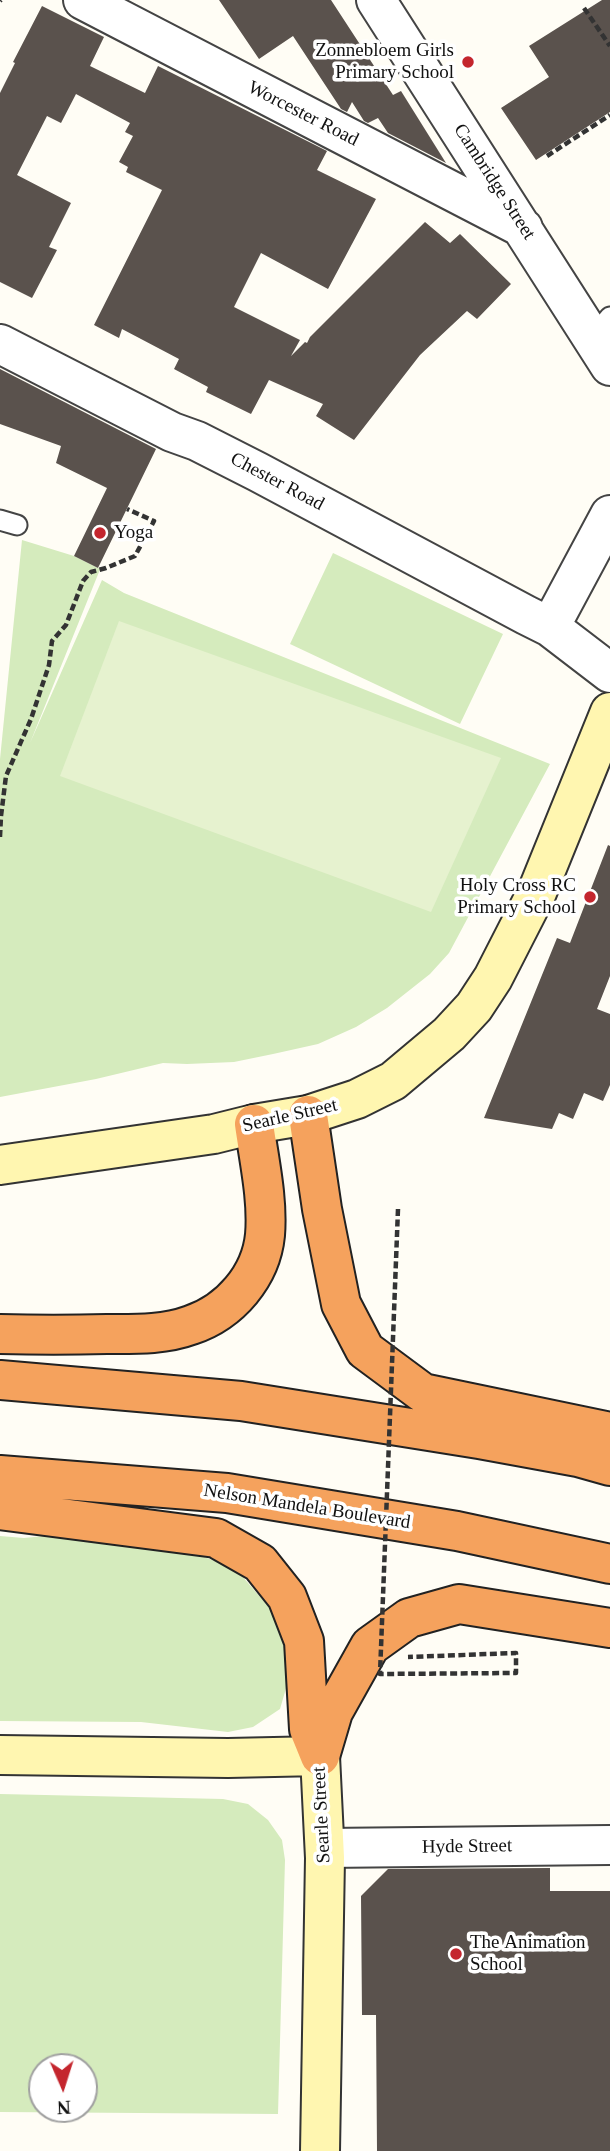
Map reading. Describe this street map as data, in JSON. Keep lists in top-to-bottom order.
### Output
{
  "streets": {
    "highway": ["Nelson Mandela Boulevard"],
    "street": [
      "Worcester Road",
      "Cambridge Street",
      "Chester Road",
      "Searle Street",
      "Hyde Street"
    ]
  },
  "crossings": [
    ["Worcester Road", "Cambridge Street"],
    ["Searle Street", "Hyde Street"]
  ],
  "places": [
    "Zonnebloem Girls Primary School",
    "Yoga",
    "Holy Cross RC Primary School",
    "The Animation School"
  ],
  "north": "bottom"
}
